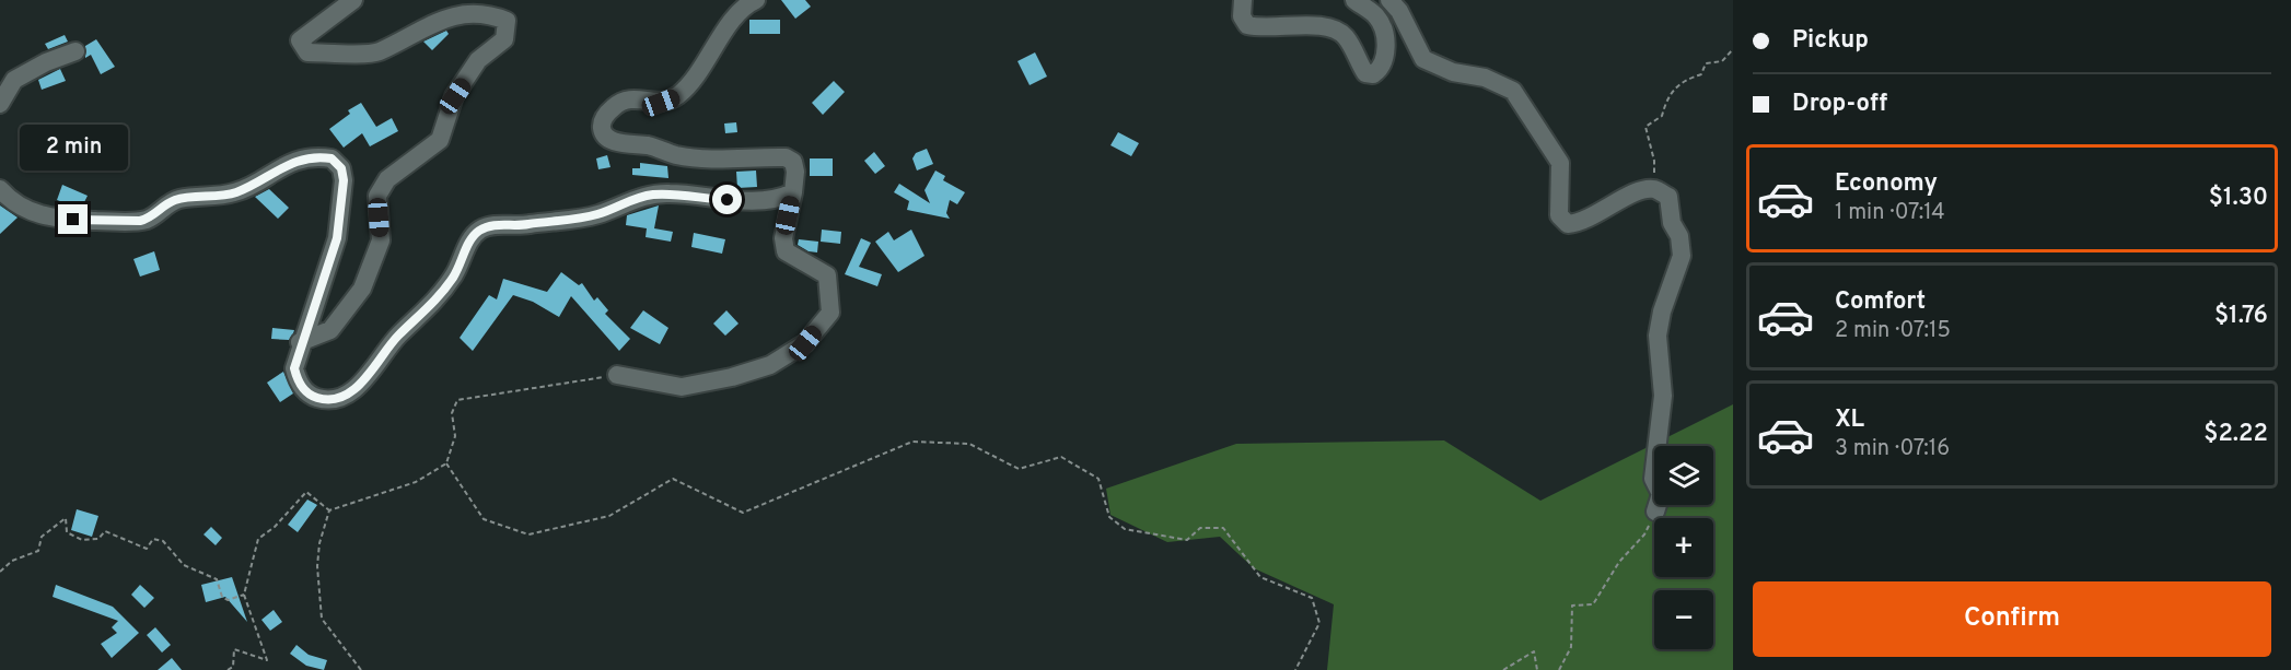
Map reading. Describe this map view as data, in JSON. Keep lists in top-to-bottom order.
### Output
{
  "page": {
    "banner": ["Pickup", "Drop-off"],
    "bubble": "2 min",
    "list": [
      {
        "name": "Economy",
        "note": "1 min · 07:14",
        "value": "$1.30"
      },
      {
        "name": "Comfort",
        "note": "2 min · 07:15",
        "value": "$1.76"
      },
      {
        "name": "XL",
        "note": "3 min · 07:16",
        "value": "$2.22"
      }
    ],
    "map_buttons": ["+", "−"],
    "buttons": "Confirm"
  }
}
